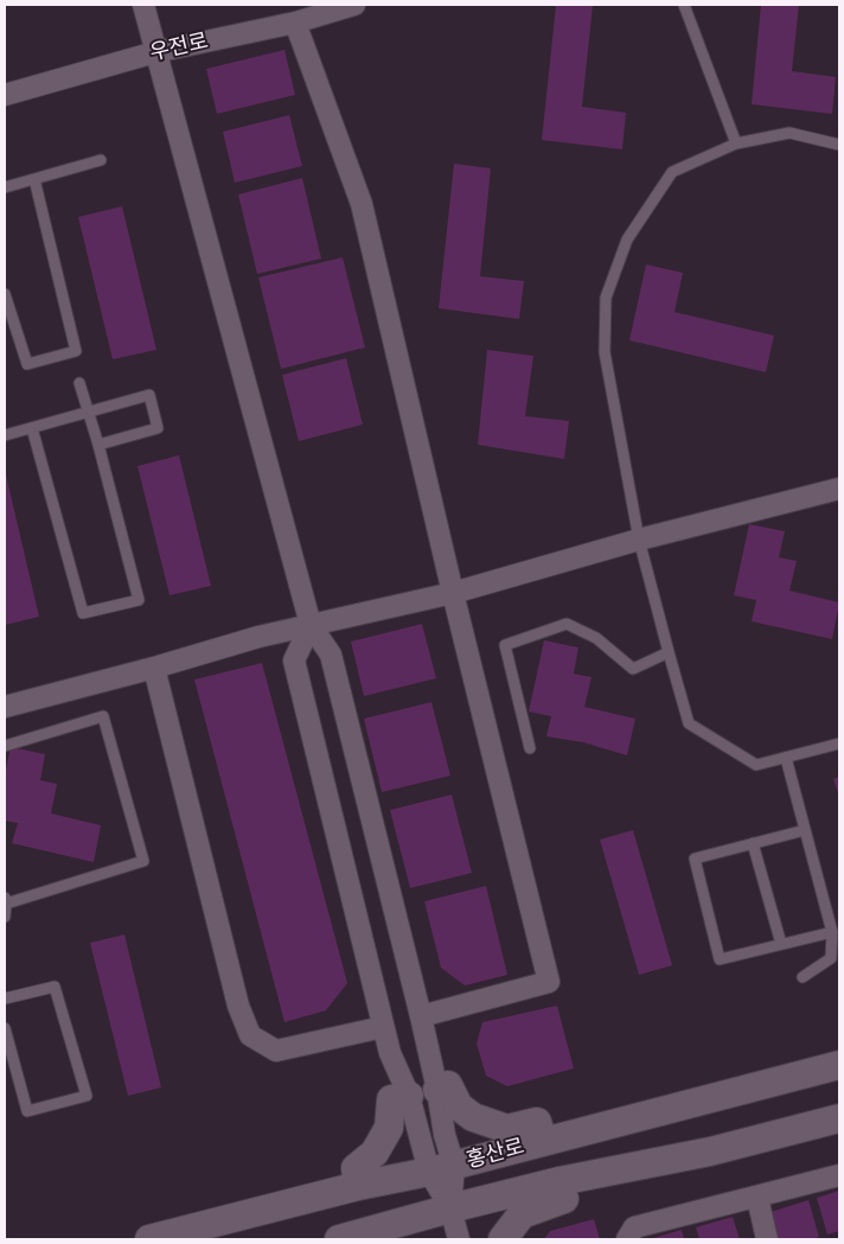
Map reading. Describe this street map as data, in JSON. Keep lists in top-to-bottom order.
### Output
{
  "streets": {
    "street": ["우전로", "홍산로"]
  }
}
